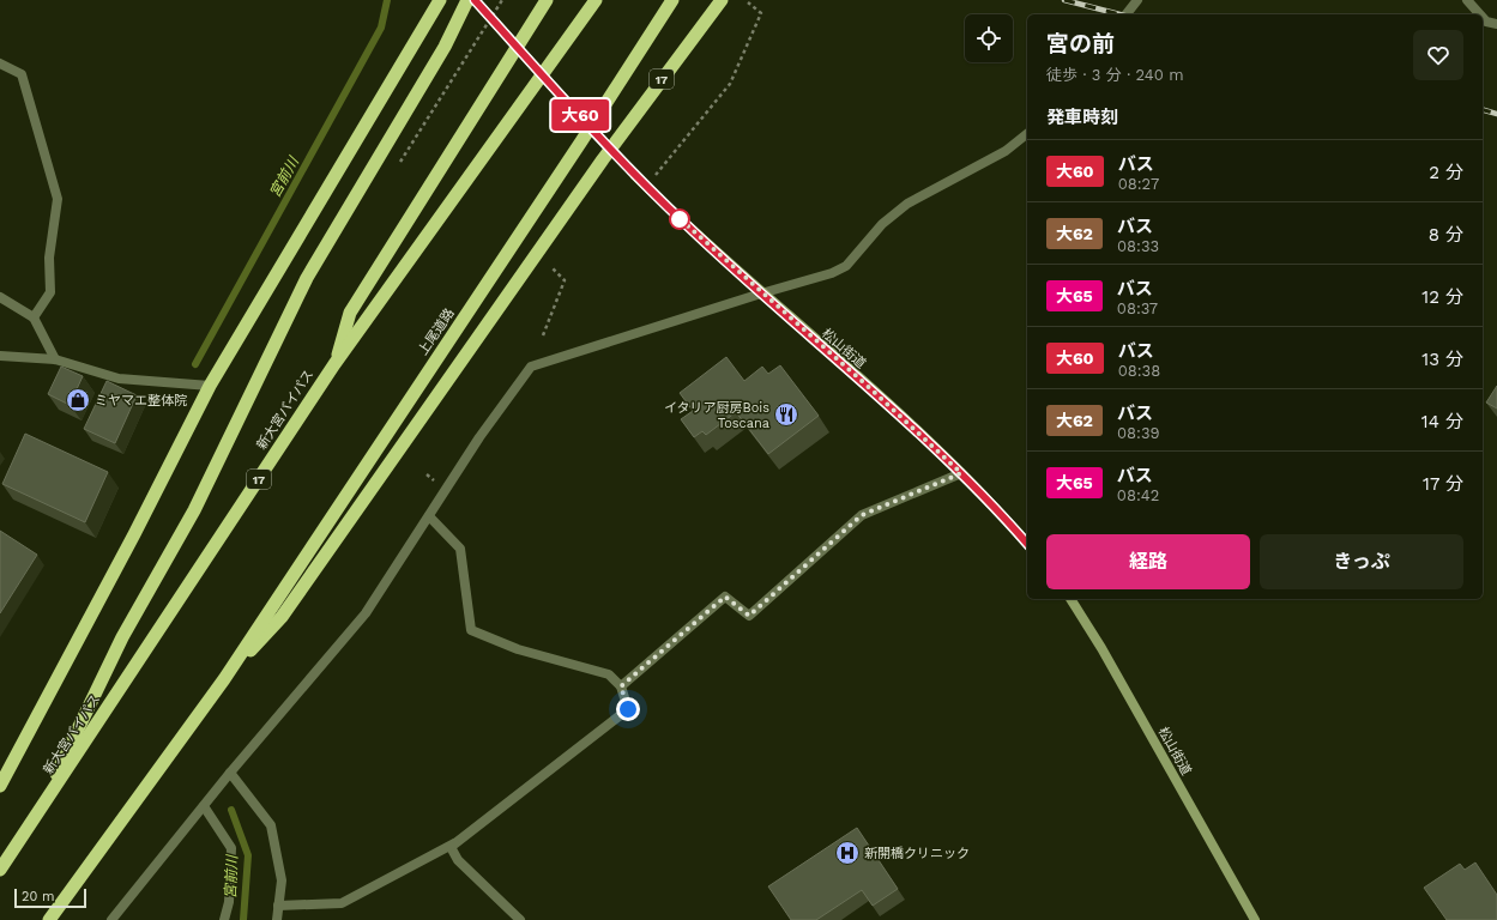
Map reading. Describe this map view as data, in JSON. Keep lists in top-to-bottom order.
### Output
{
  "streets": {
    "highway": ["17", "上尾道路", "新大宮バイパス"],
    "main road": ["松山街道"]
  },
  "crossings": [
    ["17", "上尾道路"],
    ["17", "新大宮バイパス"]
  ],
  "water": ["宮前川"],
  "places": {
    "shop": ["ミヤマエ整体院"],
    "restaurant": ["イタリア厨房Bois Toscana"],
    "hospital": ["新開橋クリニック"]
  },
  "lines": ["bus line 大60"],
  "scale_bar": "20 m",
  "page": {
    "on_map": "大60",
    "heading": [
      ["宮の前", "徒歩 · 3 分 · 240 m"],
      "発車時刻"
    ],
    "list": [
      {
        "mark": "大60",
        "name": "バス",
        "note": "08:27",
        "value": "2 分"
      },
      {
        "mark": "大62",
        "name": "バス",
        "note": "08:33",
        "value": "8 分"
      },
      {
        "mark": "大65",
        "name": "バス",
        "note": "08:37",
        "value": "12 分"
      },
      {
        "mark": "大60",
        "name": "バス",
        "note": "08:38",
        "value": "13 分"
      },
      {
        "mark": "大62",
        "name": "バス",
        "note": "08:39",
        "value": "14 分"
      },
      {
        "mark": "大65",
        "name": "バス",
        "note": "08:42",
        "value": "17 分"
      }
    ],
    "buttons": ["経路", "きっぷ"],
    "scale": "20 m"
  }
}
